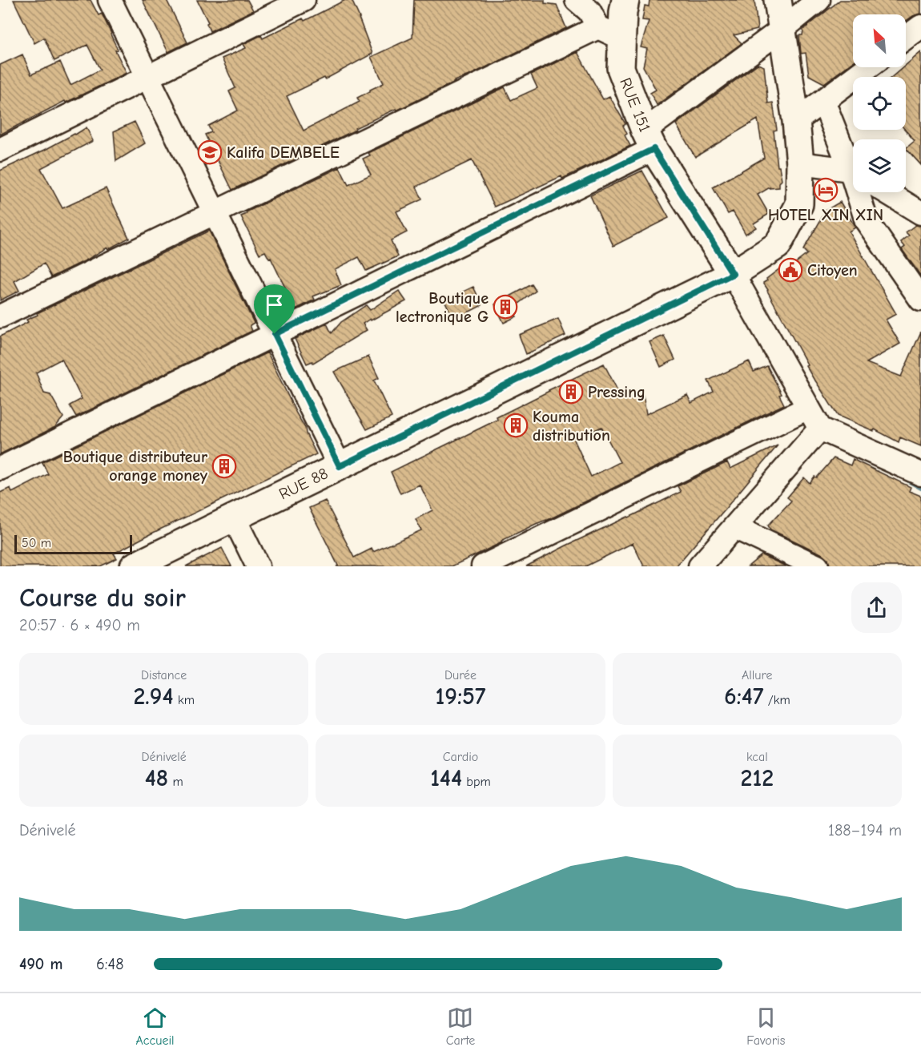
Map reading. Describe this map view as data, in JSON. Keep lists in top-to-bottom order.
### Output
{
  "streets": {
    "main road": ["RUE 151", "RUE 88"]
  },
  "crossings": [
    ["RUE 151", "RUE 88"]
  ],
  "places": {
    "school or university": ["Kalifa DEMBELE"],
    "hotel": ["HOTEL XIN XIN"],
    "public building": ["Citoyen"],
    "building": [
      "Boutique lectronique G",
      "Pressing",
      "Kouma distribution",
      "Boutique distributeur orange money"
    ]
  },
  "scale_bar": "50 m",
  "north": "top left",
  "page": {
    "scale": "50 m",
    "heading": ["Course du soir", "20:57 · 6 × 490 m"],
    "stats": [
      ["Distance", "2.94 km"],
      ["Durée", "19:57"],
      ["Allure", "6:47 /km"],
      ["Dénivelé", "48 m"],
      ["Cardio", "144 bpm"],
      ["kcal", "212"]
    ],
    "chart": ["Dénivelé", "188–194 m"],
    "list": [
      {
        "name": "490 m",
        "note": "6:48"
      }
    ],
    "tabs": ["Accueil", "Carte", "Favoris"]
  }
}
